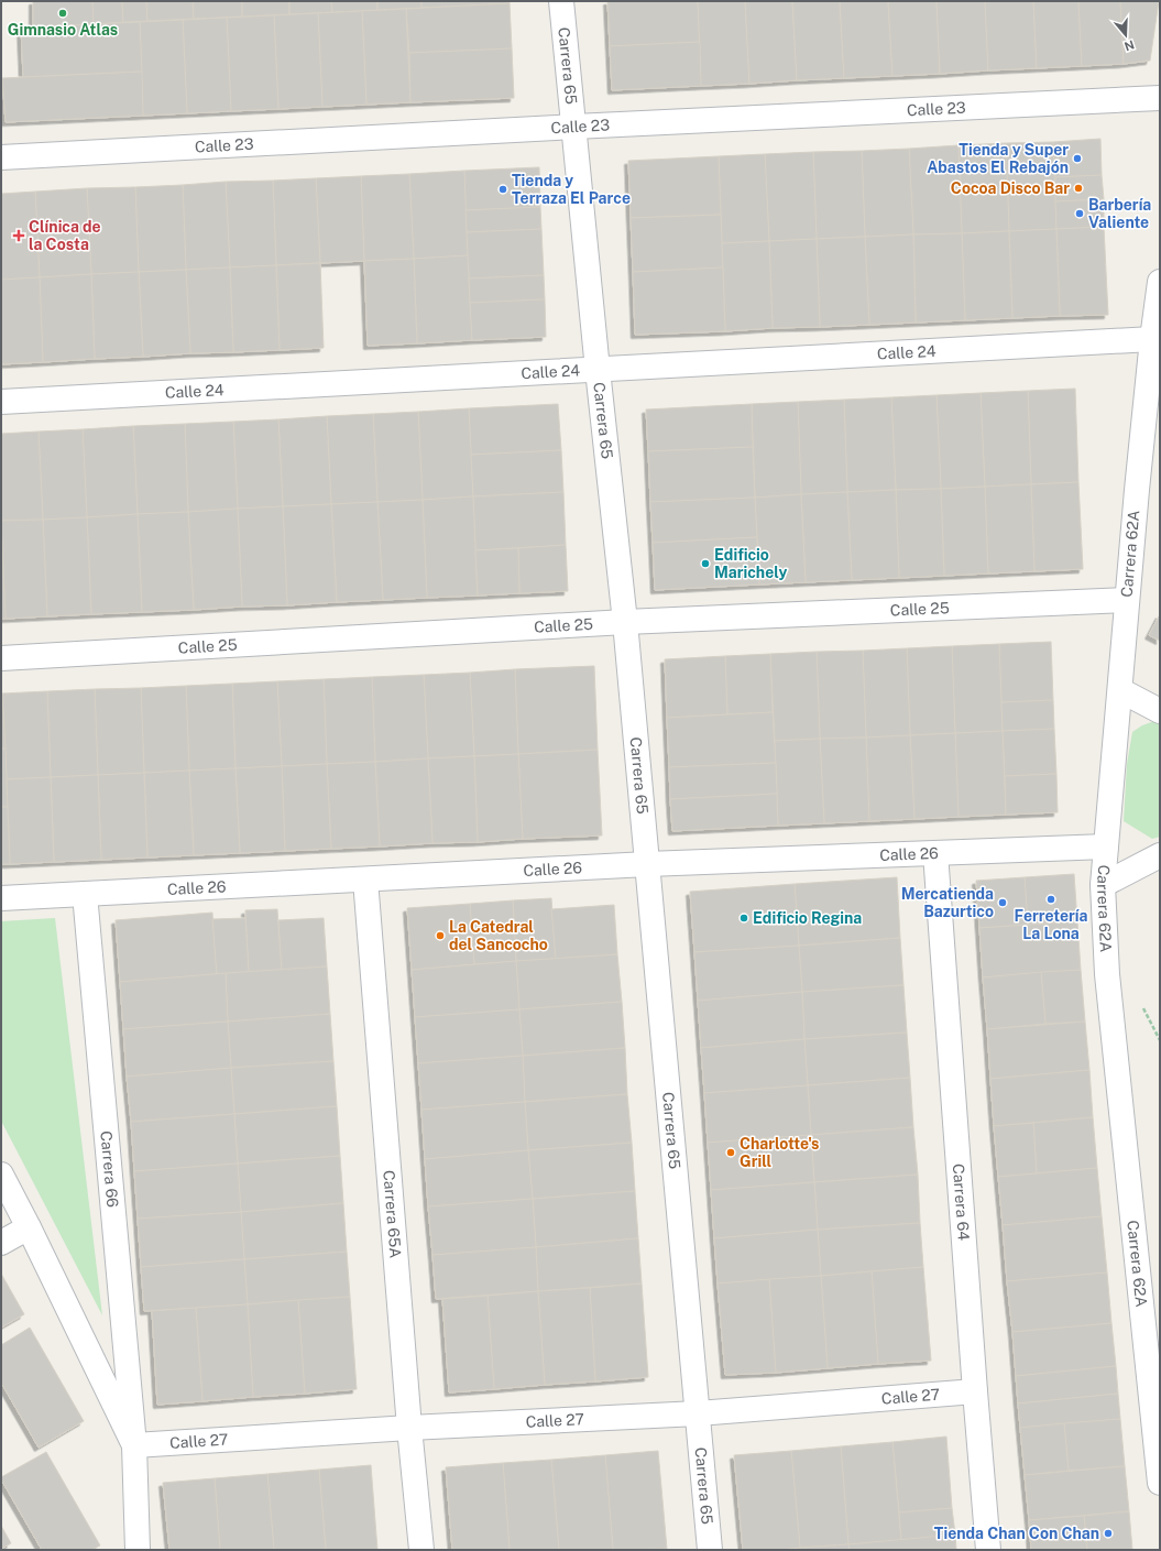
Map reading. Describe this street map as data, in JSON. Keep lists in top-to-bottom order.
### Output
{
  "streets": {
    "street": [
      "Carrera 65",
      "Calle 23",
      "Calle 24",
      "Carrera 62A",
      "Calle 25",
      "Calle 26",
      "Carrera 66",
      "Carrera 64",
      "Carrera 65A",
      "Calle 27"
    ]
  },
  "crossings": [
    ["Carrera 65", "Calle 23"],
    ["Carrera 65", "Calle 24"],
    ["Carrera 65", "Calle 25"],
    ["Carrera 65", "Calle 26"],
    ["Carrera 65", "Calle 27"],
    ["Calle 24", "Carrera 62A"],
    ["Carrera 62A", "Calle 25"],
    ["Carrera 62A", "Calle 26"],
    ["Calle 26", "Carrera 66"],
    ["Calle 26", "Carrera 64"],
    ["Calle 26", "Carrera 65A"],
    ["Carrera 66", "Calle 27"],
    ["Carrera 64", "Calle 27"],
    ["Carrera 65A", "Calle 27"]
  ],
  "places": {
    "other": [
      "Gimnasio Atlas",
      "Tienda y Super Abastos El Rebajón",
      "Cocoa Disco Bar",
      "Tienda y Terraza El Parce",
      "Barbería Valiente",
      "Edificio Marichely",
      "Ferretería La Lona",
      "Mercatienda Bazurtico",
      "Edificio Regina",
      "La Catedral del Sancocho",
      "Charlotte's Grill",
      "Tienda Chan Con Chan"
    ],
    "health": ["Clínica de la Costa"]
  },
  "north": "bottom"
}
